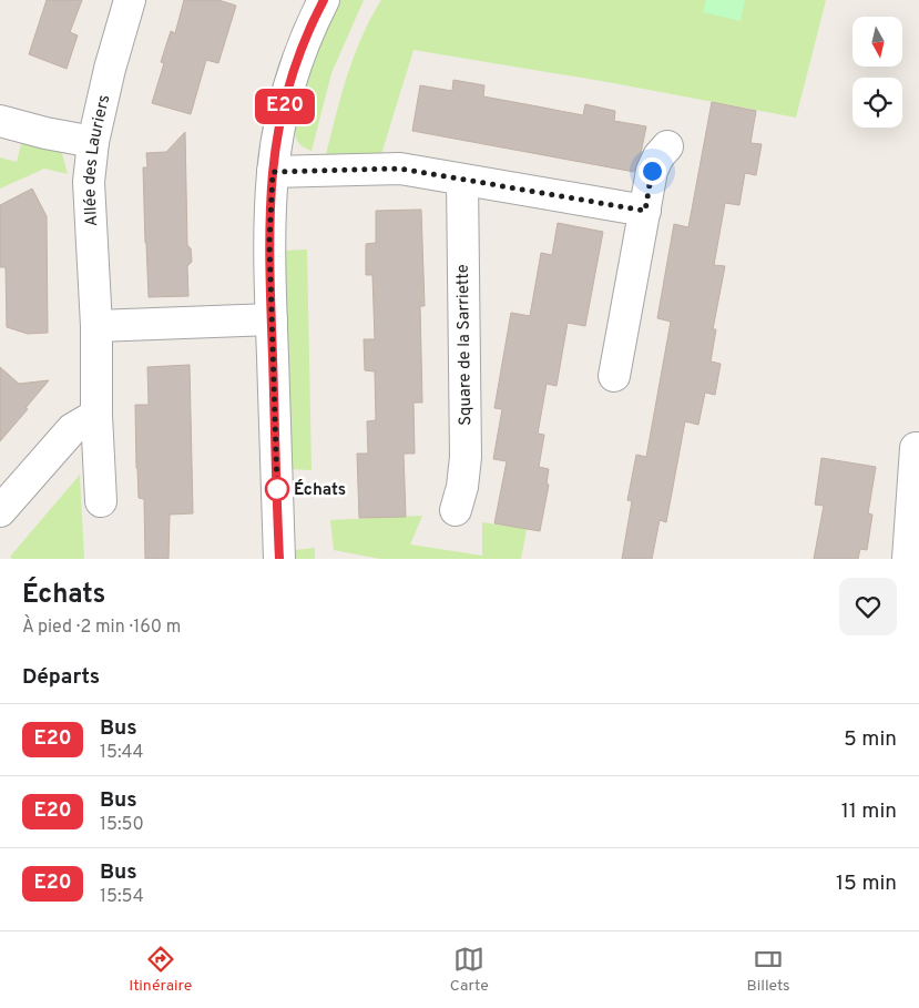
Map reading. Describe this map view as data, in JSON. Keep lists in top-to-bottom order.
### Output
{
  "streets": {
    "street": ["Allée des Lauriers", "Square de la Sarriette"]
  },
  "places": ["Échats"],
  "lines": ["bus line E20"],
  "north": "bottom",
  "page": {
    "on_map": "E20",
    "heading": [
      ["Échats", "À pied · 2 min · 160 m"],
      "Départs"
    ],
    "list": [
      {
        "mark": "E20",
        "name": "Bus",
        "note": "15:44",
        "value": "5 min"
      },
      {
        "mark": "E20",
        "name": "Bus",
        "note": "15:50",
        "value": "11 min"
      },
      {
        "mark": "E20",
        "name": "Bus",
        "note": "15:54",
        "value": "15 min"
      }
    ],
    "tabs": ["Itinéraire", "Carte", "Billets"]
  }
}
